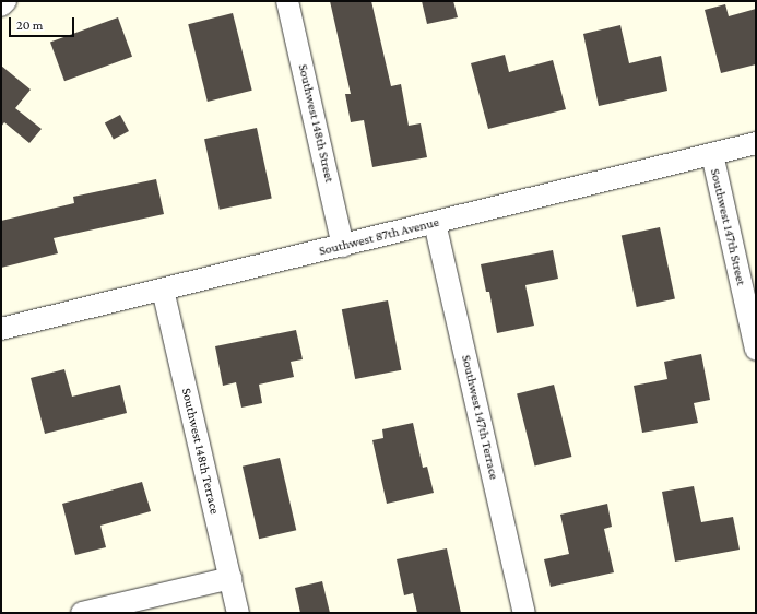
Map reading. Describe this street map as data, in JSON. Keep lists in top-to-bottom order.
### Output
{
  "streets": {
    "street": [
      "Southwest 148th Street",
      "Southwest 147th Street",
      "Southwest 87th Avenue",
      "Southwest 147th Terrace",
      "Southwest 148th Terrace"
    ]
  },
  "crossings": [
    ["Southwest 148th Street", "Southwest 87th Avenue"],
    ["Southwest 147th Street", "Southwest 87th Avenue"],
    ["Southwest 87th Avenue", "Southwest 147th Terrace"],
    ["Southwest 87th Avenue", "Southwest 148th Terrace"]
  ],
  "scale_bar": "20 m"
}
